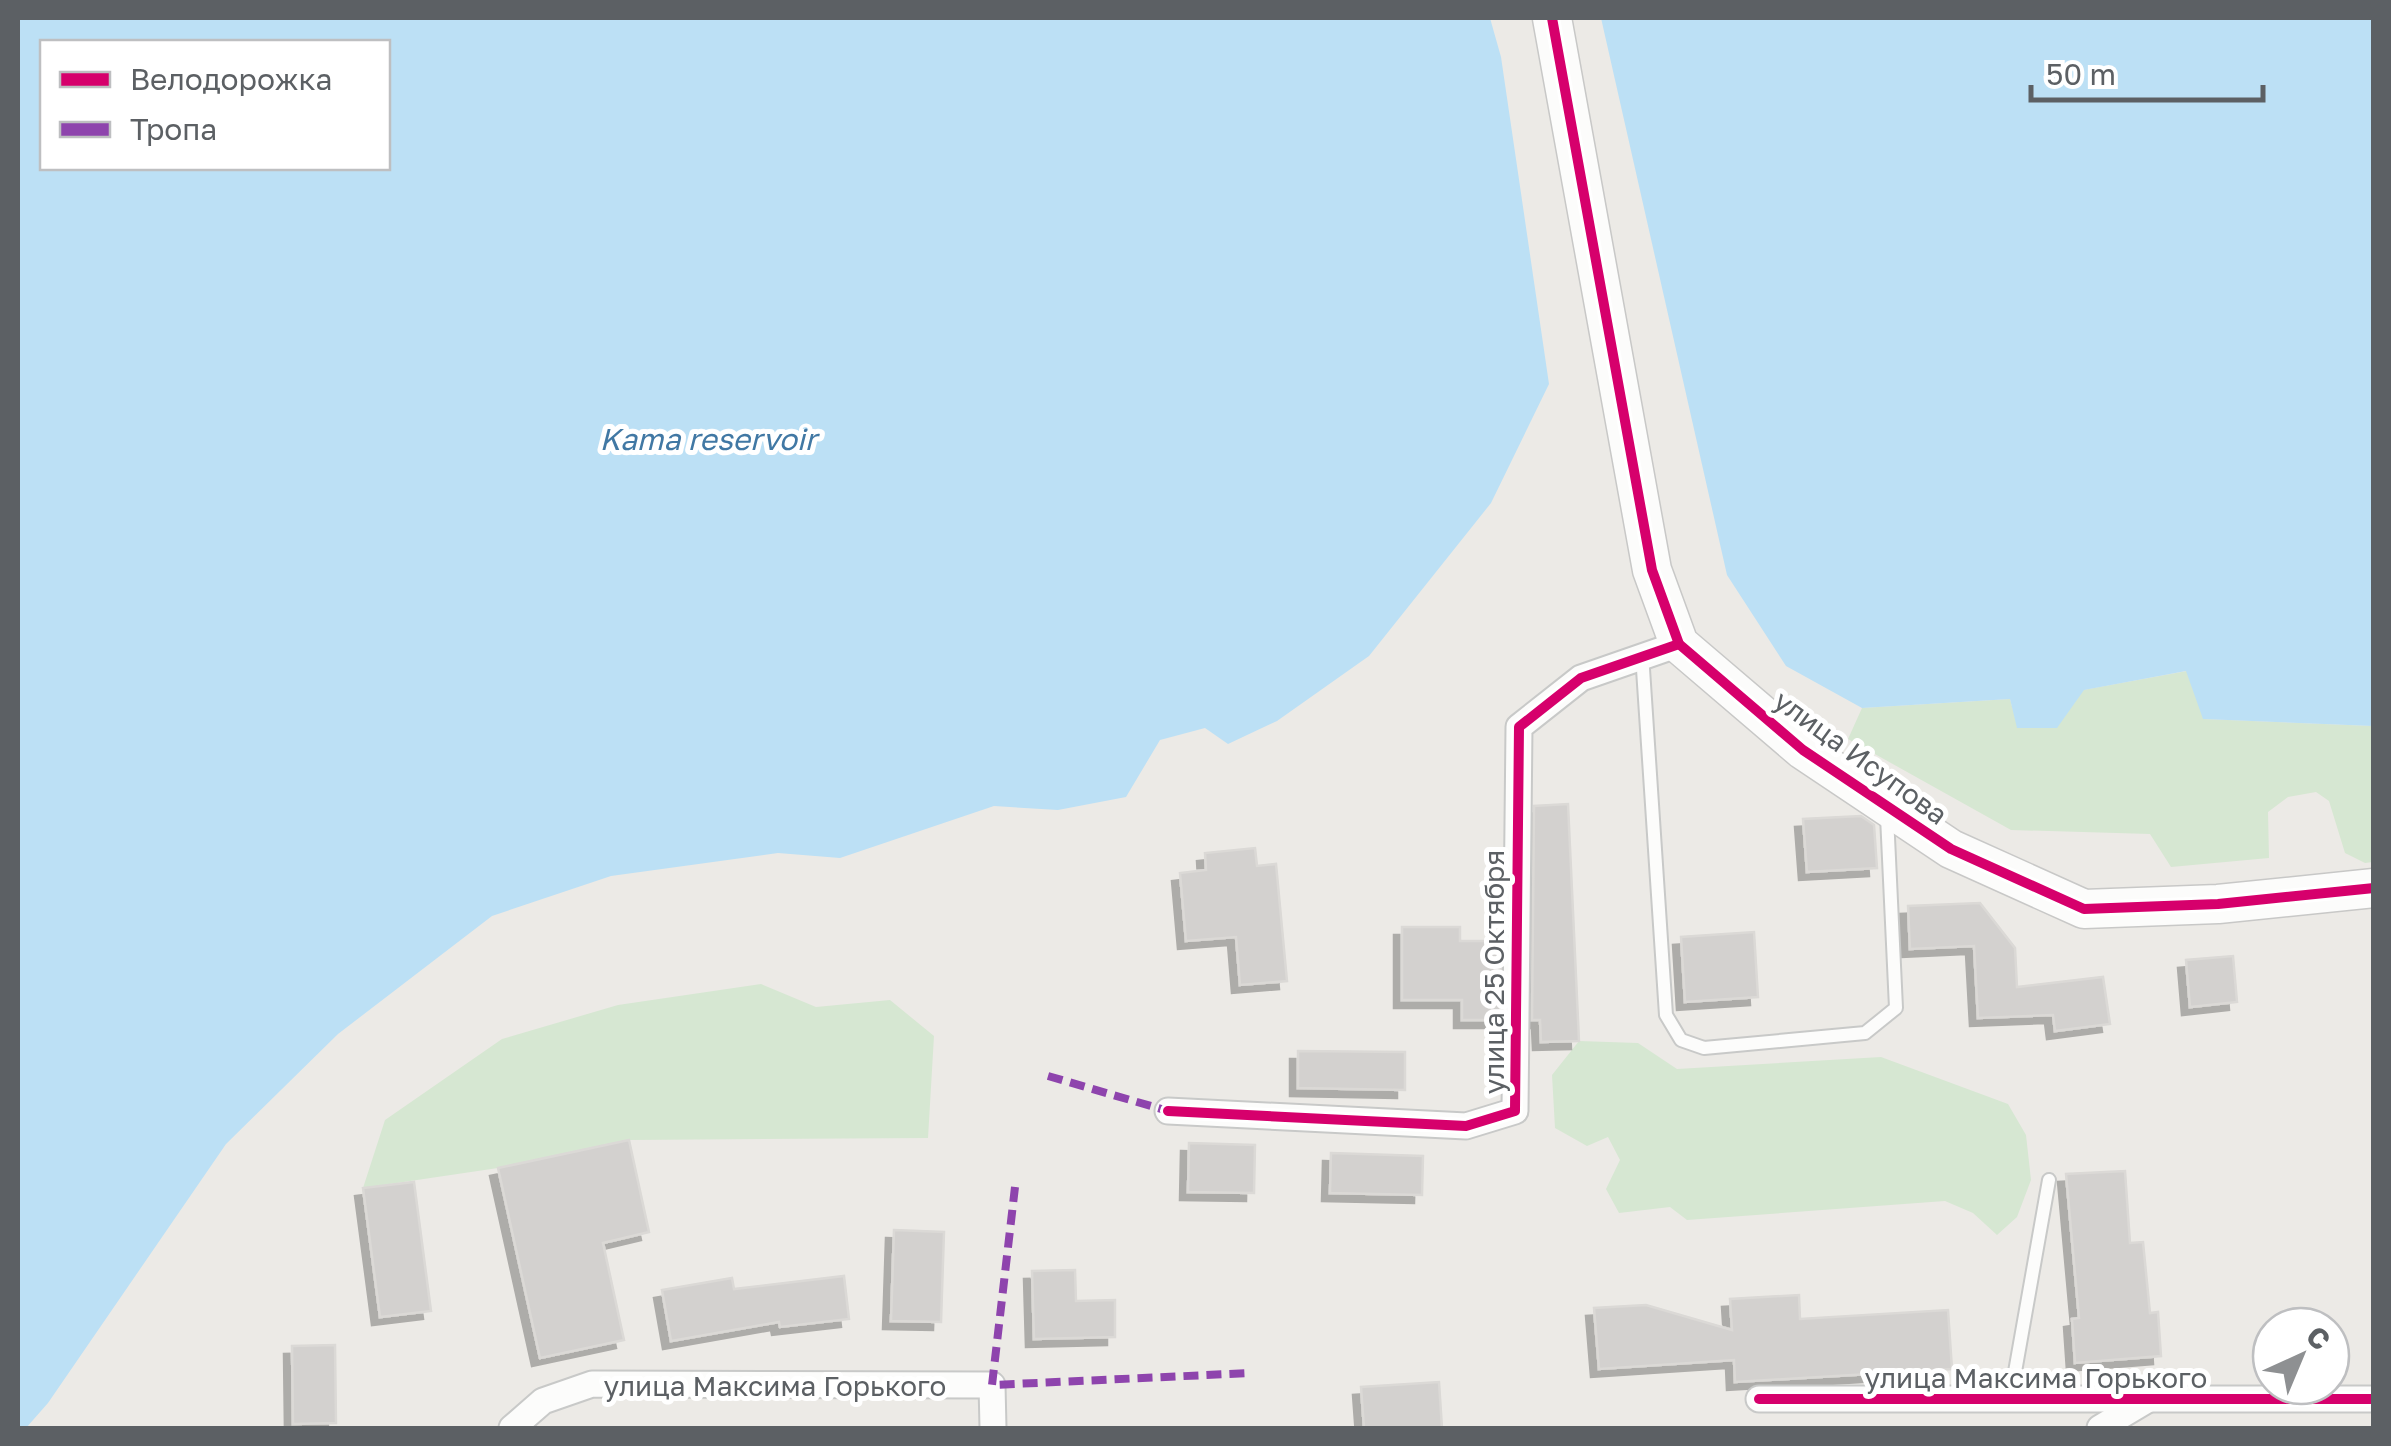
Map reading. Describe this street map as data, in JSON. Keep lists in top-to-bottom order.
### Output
{
  "streets": {
    "street": ["улица Исупова", "улица 25 Октября", "улица Максима Горького"]
  },
  "crossings": [
    ["улица Исупова", "улица 25 Октября"]
  ],
  "water": ["Kama reservoir"],
  "legend": ["Велодорожка", "Тропа"],
  "scale_bar": "50 m",
  "north": "top right"
}
